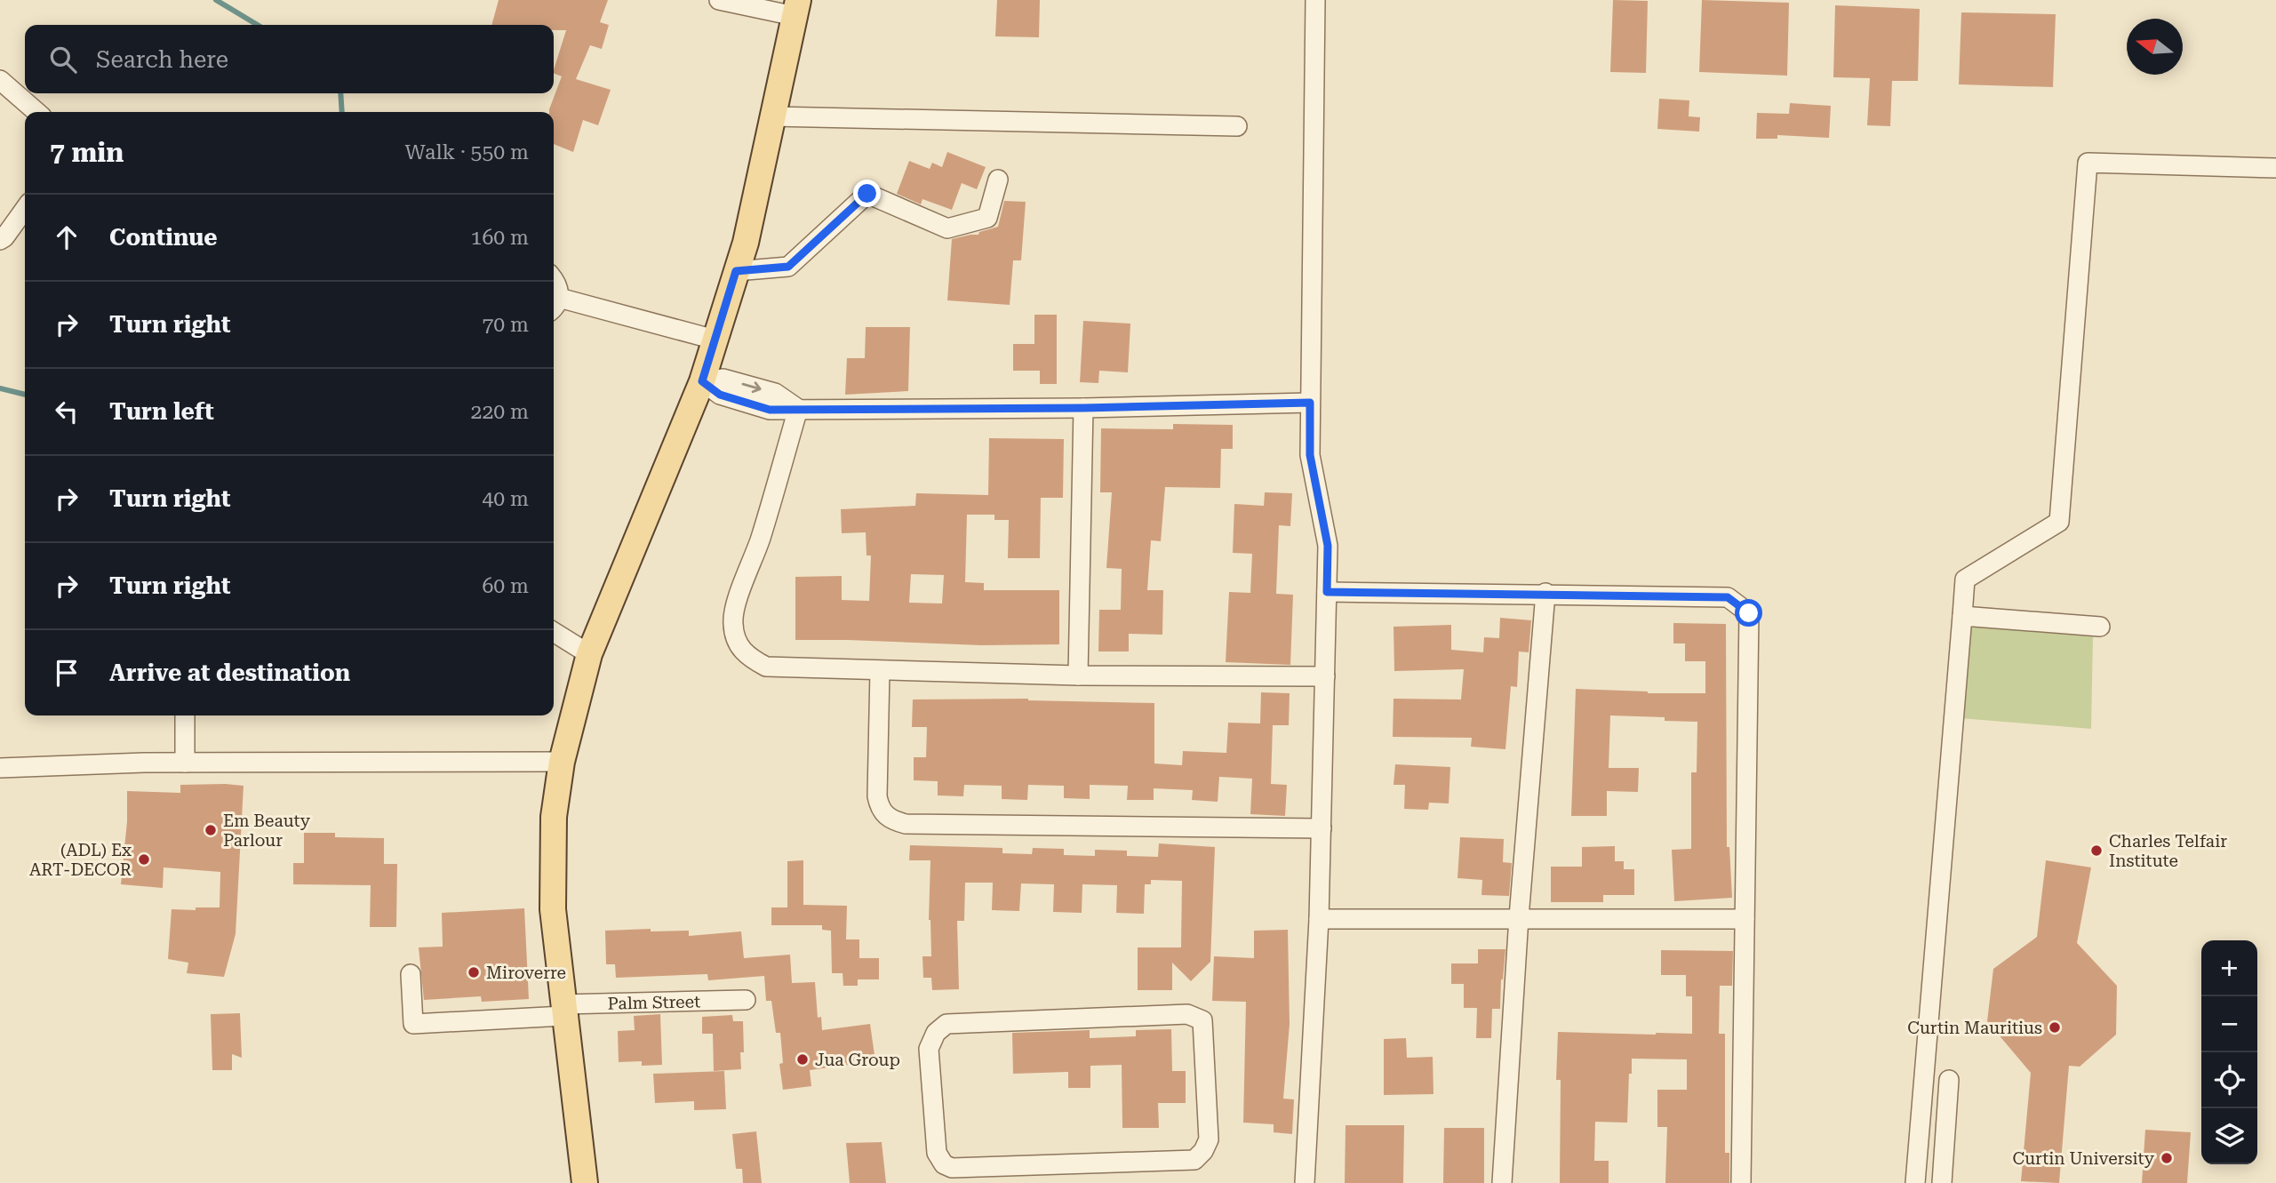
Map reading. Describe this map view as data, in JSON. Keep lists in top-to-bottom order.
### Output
{
  "streets": {
    "street": ["Palm Street"]
  },
  "places": [
    "Em Beauty Parlour",
    "Charles Telfair Institute",
    "(ADL) Ex ART-DECOR",
    "Miroverre",
    "Curtin Mauritius",
    "Jua Group",
    "Curtin University"
  ],
  "north": "left",
  "page": {
    "search": "Search here",
    "heading": ["7 min", "Walk · 550 m"],
    "list": [
      ["Continue", "160 m"],
      ["Turn right", "70 m"],
      ["Turn left", "220 m"],
      ["Turn right", "40 m"],
      ["Turn right", "60 m"],
      "Arrive at destination"
    ],
    "map_buttons": ["+", "−"]
  }
}
